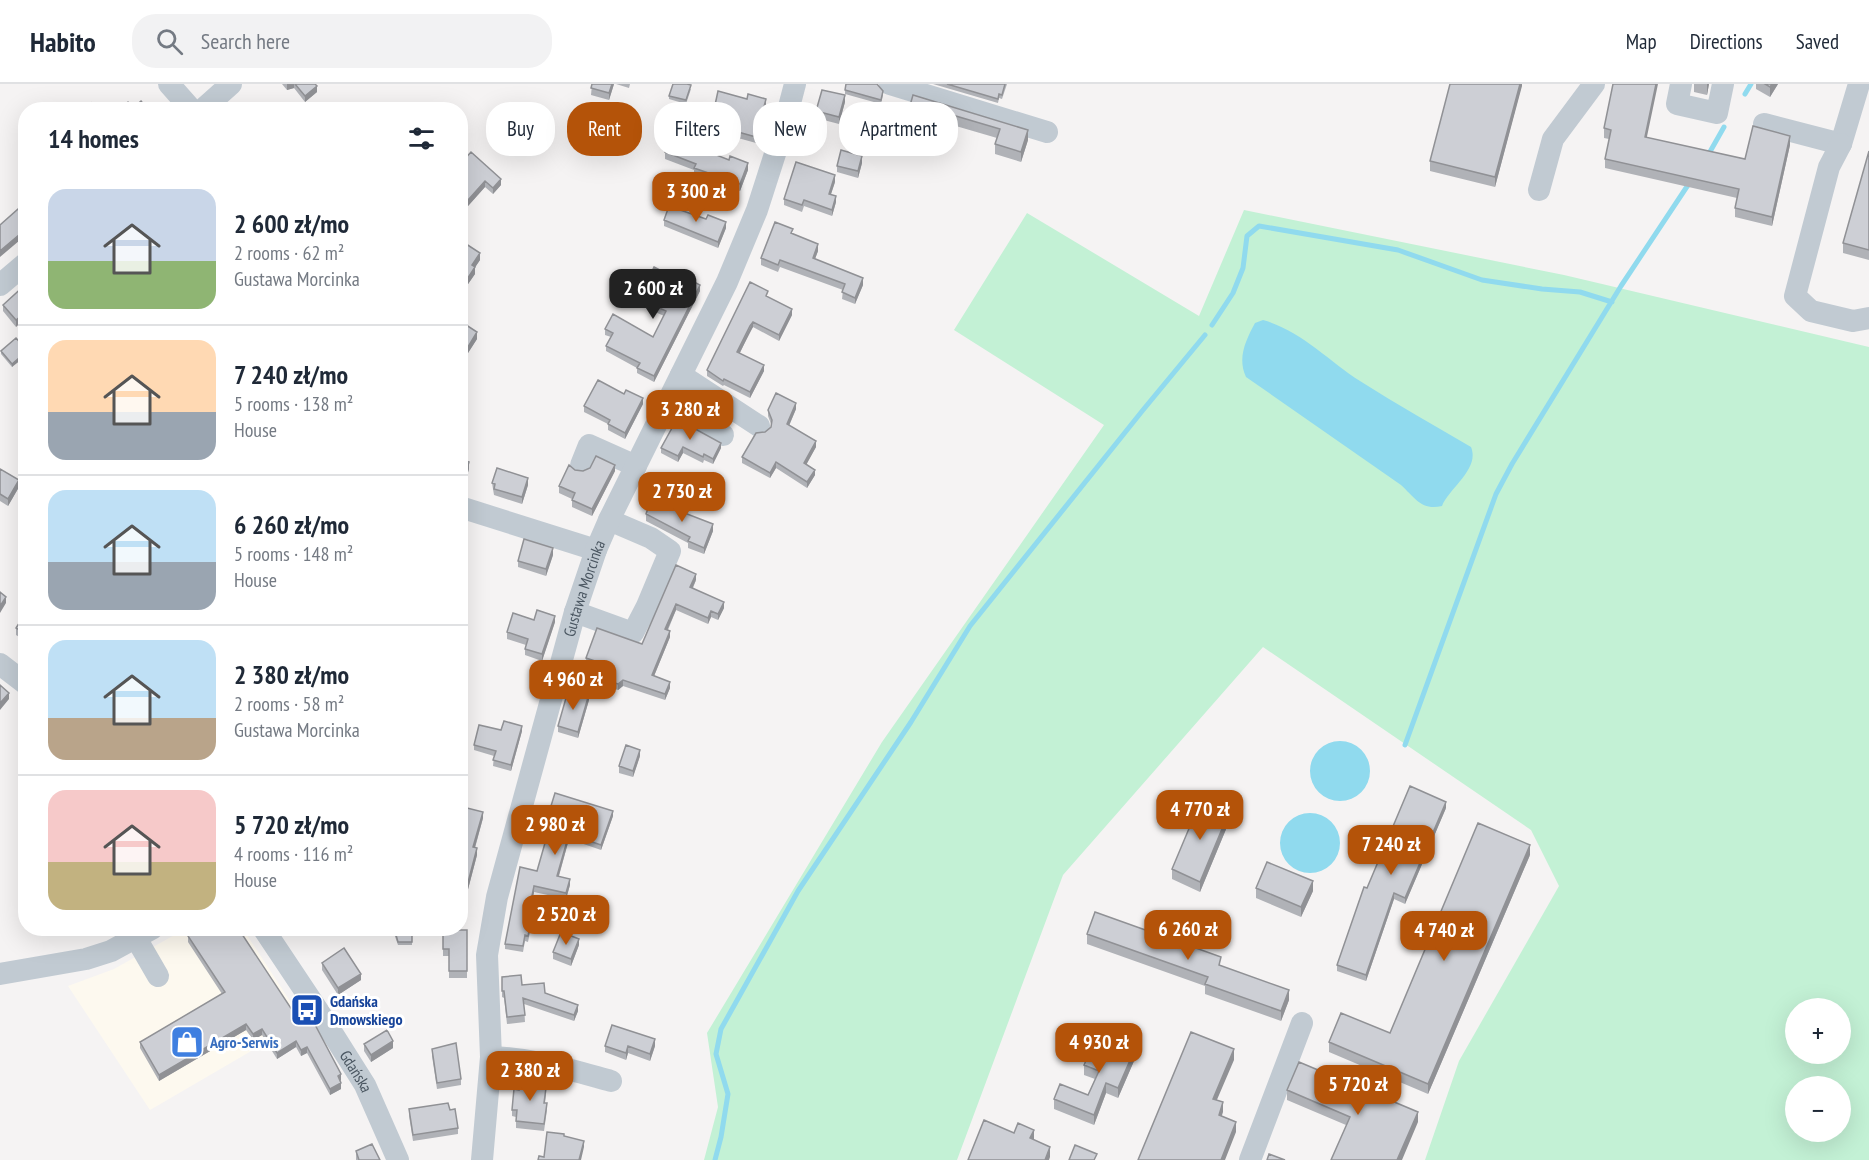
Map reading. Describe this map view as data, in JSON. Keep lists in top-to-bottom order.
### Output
{
  "streets": {
    "street": ["Gustawa Morcinka", "Gdańska"]
  },
  "places": {
    "bus stop": ["Gdańska Dmowskiego"],
    "shop": ["Agro-Serwis"]
  },
  "page": {
    "header": "Habito",
    "search": "Search here",
    "nav": ["Map", "Directions", "Saved"],
    "chip": [
      "Buy",
      "Rent",
      "Filters",
      "New",
      "Apartment"
    ],
    "heading": "14 homes",
    "price": [
      "3 300 zł",
      "2 600 zł",
      "3 280 zł",
      "2 730 zł",
      "4 960 zł",
      "4 770 zł",
      "2 980 zł",
      "7 240 zł",
      "2 520 zł",
      "6 260 zł",
      "4 740 zł",
      "4 930 zł",
      "2 380 zł",
      "5 720 zł"
    ],
    "list": [
      {
        "name": "2 600 zł/mo",
        "note": "2 rooms · 62 m² · Gustawa Morcinka"
      },
      {
        "name": "7 240 zł/mo",
        "note": "5 rooms · 138 m² · House"
      },
      {
        "name": "6 260 zł/mo",
        "note": "5 rooms · 148 m² · House"
      },
      {
        "name": "2 380 zł/mo",
        "note": "2 rooms · 58 m² · Gustawa Morcinka"
      },
      {
        "name": "5 720 zł/mo",
        "note": "4 rooms · 116 m² · House"
      }
    ],
    "map_buttons": ["+", "−"]
  }
}
